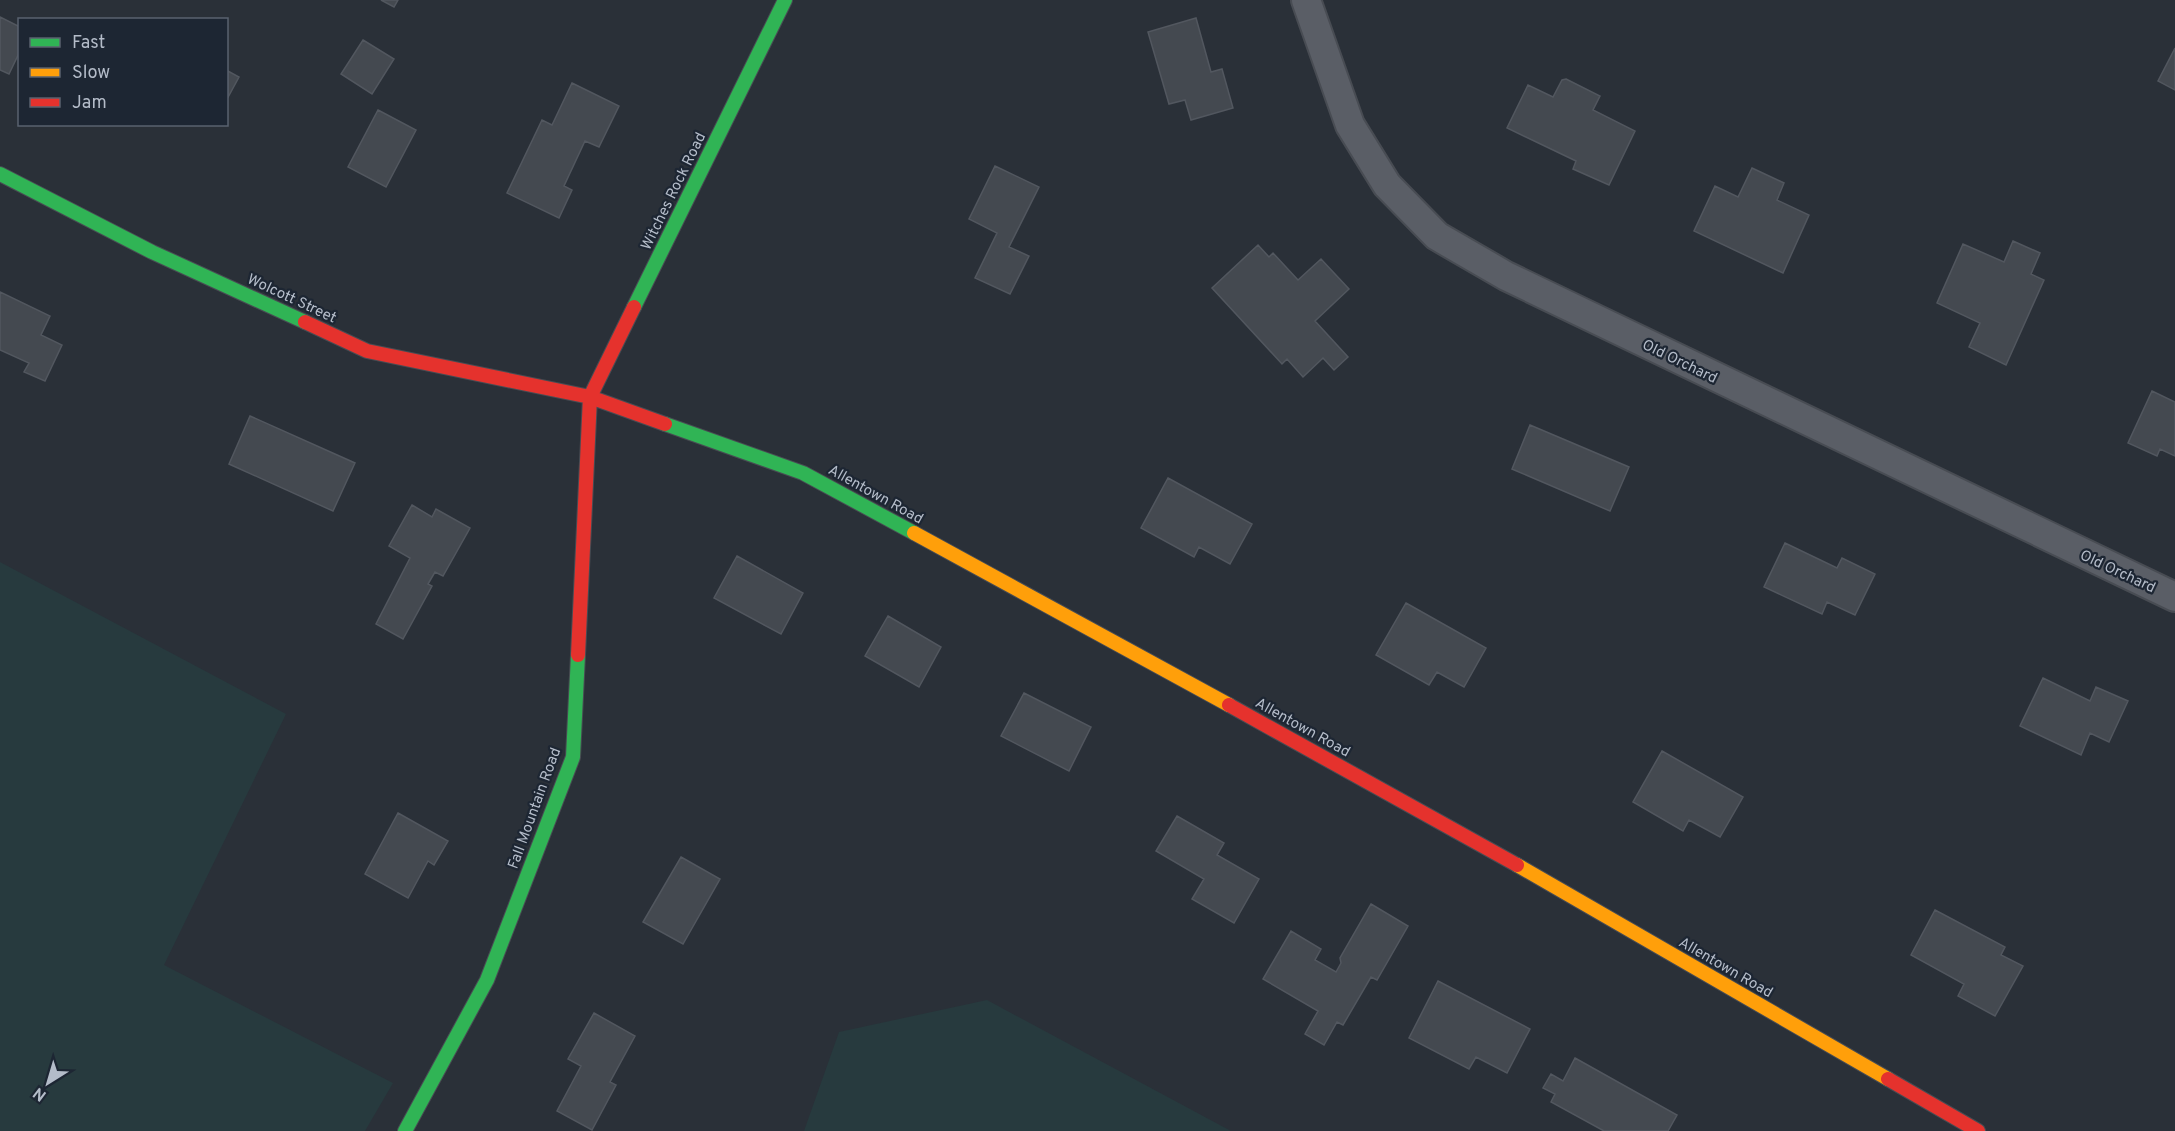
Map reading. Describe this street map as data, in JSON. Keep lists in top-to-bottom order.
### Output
{
  "streets": {
    "street": [
      "Witches Rock Road",
      "Wolcott Street",
      "Old Orchard",
      "Allentown Road",
      "Fall Mountain Road"
    ]
  },
  "crossings": [
    ["Witches Rock Road", "Wolcott Street"],
    ["Witches Rock Road", "Allentown Road"],
    ["Witches Rock Road", "Fall Mountain Road"],
    ["Wolcott Street", "Allentown Road"],
    ["Wolcott Street", "Fall Mountain Road"],
    ["Allentown Road", "Fall Mountain Road"]
  ],
  "legend": ["Fast", "Slow", "Jam"],
  "north": "bottom left"
}
